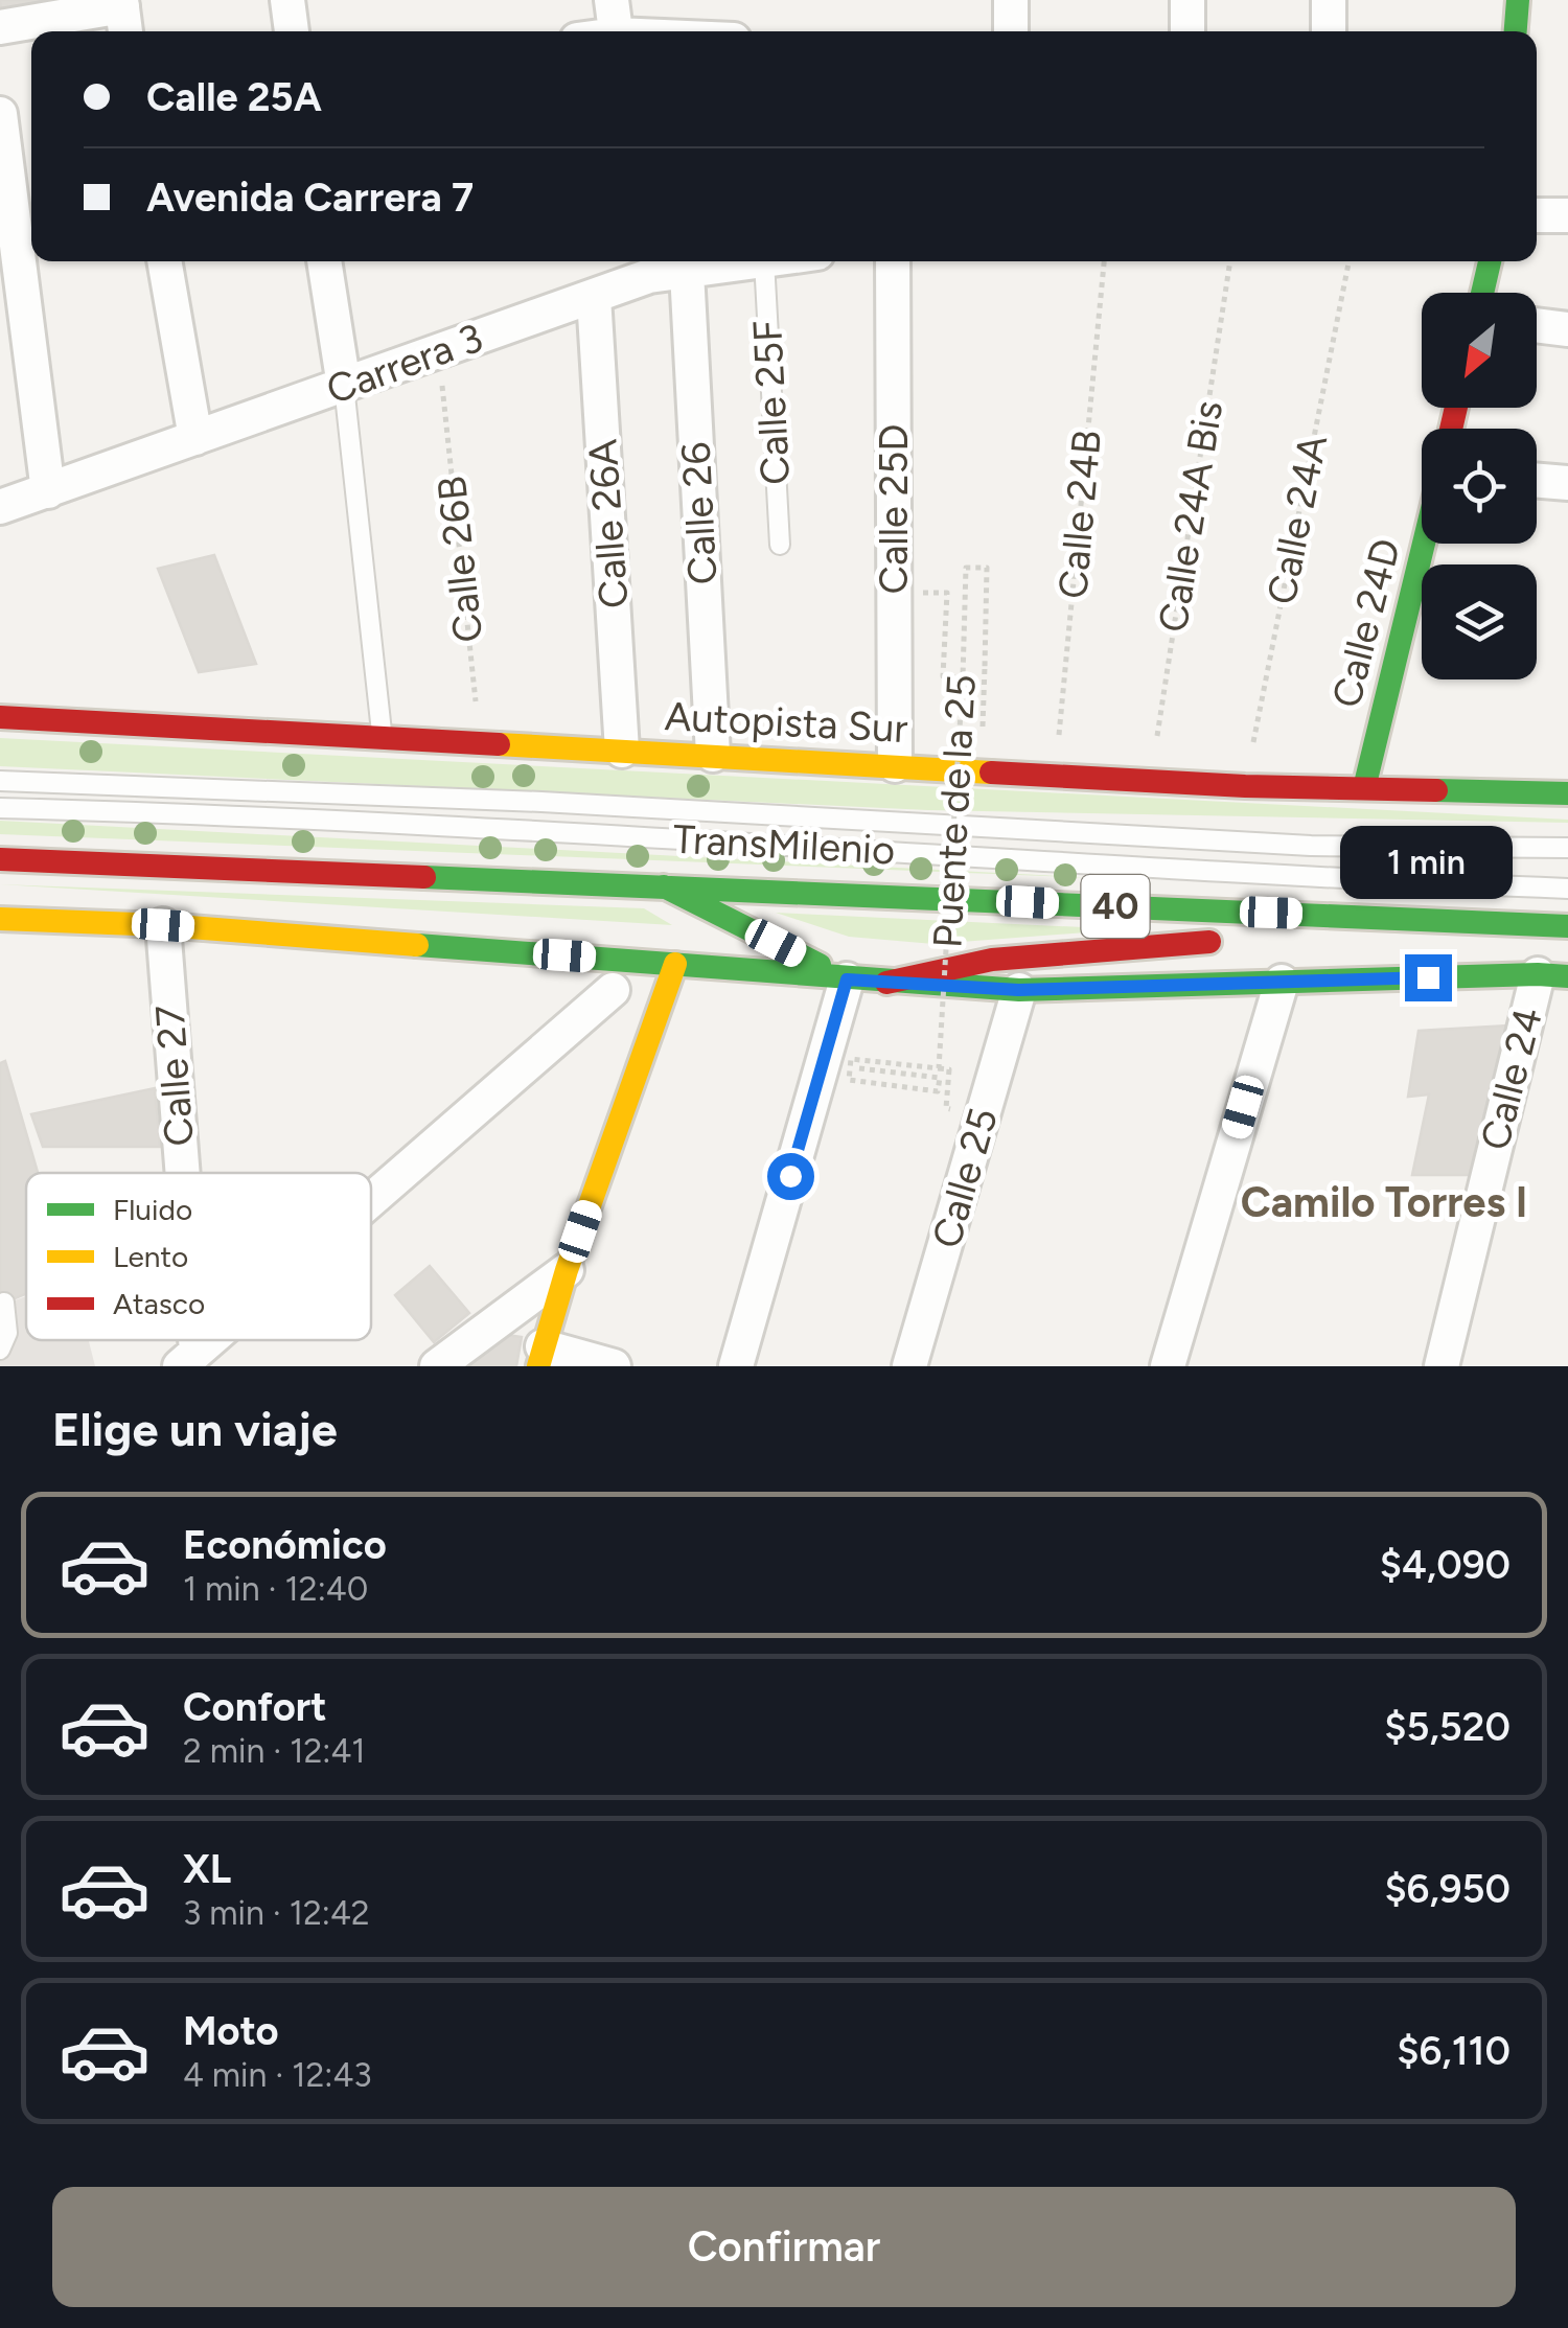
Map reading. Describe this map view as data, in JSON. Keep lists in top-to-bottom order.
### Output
{
  "streets": {
    "main road": ["Calle 24D", "Autopista Sur", "40"],
    "street": [
      "Carrera 3",
      "Calle 25D",
      "Calle 26",
      "Calle 26A",
      "Calle 27",
      "Calle 24",
      "Calle 25"
    ],
    "lane": ["Calle 25F", "TransMilenio"],
    "path": [
      "Calle 24B",
      "Calle 24A Bis",
      "Calle 24A",
      "Calle 26B",
      "Puente de la 25"
    ]
  },
  "crossings": [
    ["Carrera 3", "Calle 25F"],
    ["Carrera 3", "Calle 26"],
    ["Carrera 3", "Calle 26A"],
    ["Calle 25D", "Autopista Sur"],
    ["Calle 26", "Autopista Sur"],
    ["Calle 24B", "Autopista Sur"],
    ["Calle 24A Bis", "Autopista Sur"],
    ["Calle 24A", "Autopista Sur"],
    ["Calle 26A", "Autopista Sur"],
    ["Calle 26B", "Autopista Sur"],
    ["Calle 24D", "Autopista Sur"],
    ["Autopista Sur", "Puente de la 25"]
  ],
  "districts": ["Camilo Torres I"],
  "legend": ["Fluido", "Lento", "Atasco"],
  "north": "bottom left",
  "page": {
    "banner": ["Calle 25A", "Avenida Carrera 7"],
    "bubble": "1 min",
    "heading": "Elige un viaje",
    "list": [
      {
        "name": "Económico",
        "note": "1 min · 12:40",
        "value": "$4,090"
      },
      {
        "name": "Confort",
        "note": "2 min · 12:41",
        "value": "$5,520"
      },
      {
        "name": "XL",
        "note": "3 min · 12:42",
        "value": "$6,950"
      },
      {
        "name": "Moto",
        "note": "4 min · 12:43",
        "value": "$6,110"
      }
    ],
    "buttons": "Confirmar"
  }
}
